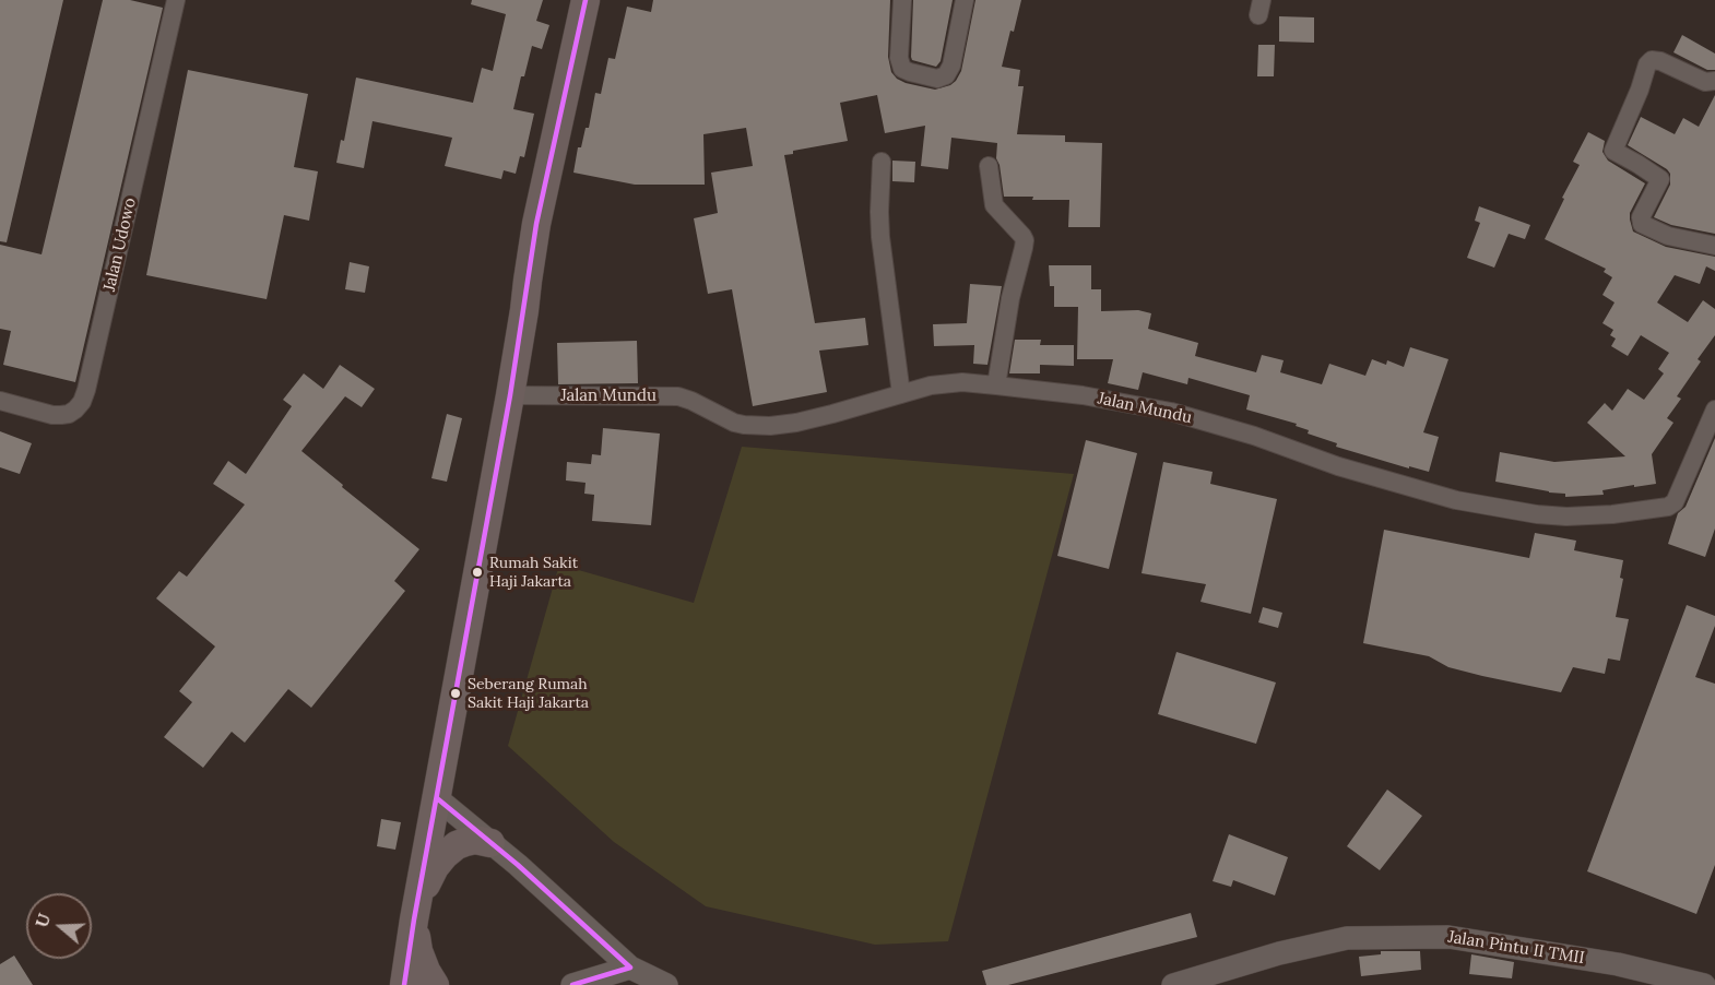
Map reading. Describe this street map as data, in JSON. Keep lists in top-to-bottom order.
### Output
{
  "streets": {
    "street": ["Jalan Udowo", "Jalan Mundu", "Jalan Pintu II TMII"]
  },
  "places": ["Rumah Sakit Haji Jakarta", "Seberang Rumah Sakit Haji Jakarta"],
  "north": "left"
}
